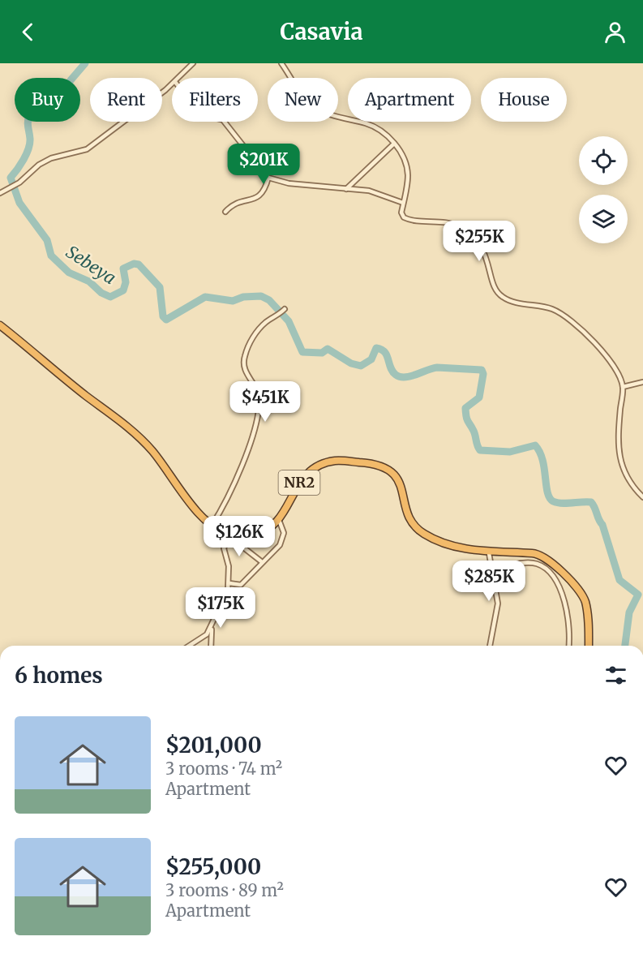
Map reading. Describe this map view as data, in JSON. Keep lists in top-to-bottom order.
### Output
{
  "streets": {
    "highway": ["NR2"]
  },
  "water": ["Sebeya"],
  "page": {
    "header": "Casavia",
    "chip": [
      "Buy",
      "Rent",
      "Filters",
      "New",
      "Apartment",
      "House"
    ],
    "price": [
      "$201K",
      "$255K",
      "$451K",
      "$126K",
      "$285K",
      "$175K"
    ],
    "heading": "6 homes",
    "list": [
      {
        "name": "$201,000",
        "note": "3 rooms · 74 m² · Apartment"
      },
      {
        "name": "$255,000",
        "note": "3 rooms · 89 m² · Apartment"
      }
    ]
  }
}
